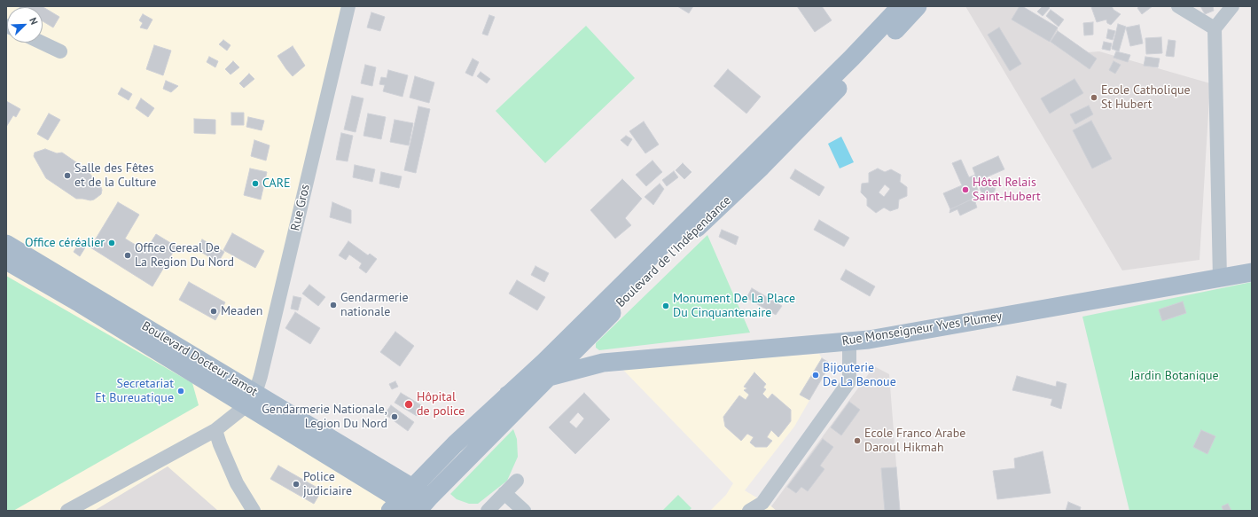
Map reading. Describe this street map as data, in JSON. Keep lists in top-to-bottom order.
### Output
{
  "streets": {
    "main road": ["Boulevard de l'Indépendance", "Rue Monseigneur Yves Plumey", "Boulevard Docteur Jamot"],
    "street": ["Rue Gros"]
  },
  "crossings": [
    ["Rue Gros", "Boulevard Docteur Jamot"],
    ["Boulevard de l'Indépendance", "Rue Monseigneur Yves Plumey"],
    ["Boulevard de l'Indépendance", "Boulevard Docteur Jamot"]
  ],
  "parks": ["Jardin Botanique"],
  "places": [
    "Ecole Catholique St Hubert",
    "Salle des Fêtes et de la Culture",
    "CARE",
    "Hôtel Relais Saint-Hubert",
    "Office céréalier",
    "Office Cereal De La Region Du Nord",
    "Gendarmerie nationale",
    "Monument De La Place Du Cinquantenaire",
    "Meaden",
    "Bijouterie De La Benoue",
    "Secretariat Et Bureuatique",
    "Hôpital de police",
    "Gendarmerie Nationale, Legion Du Nord",
    "Ecole Franco Arabe Daroul Hikmah",
    "Police judiciaire"
  ],
  "north": "top right"
}
